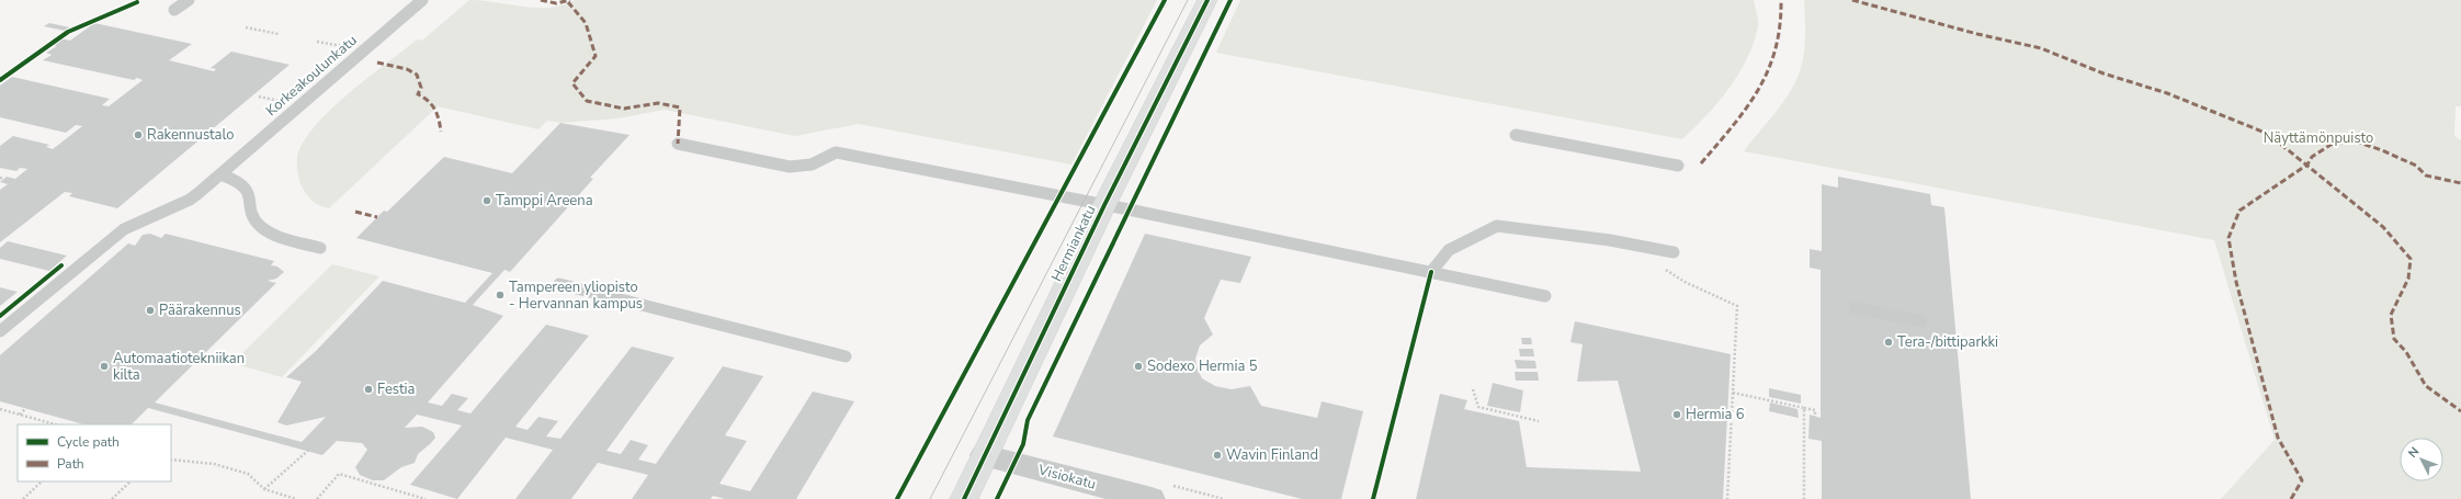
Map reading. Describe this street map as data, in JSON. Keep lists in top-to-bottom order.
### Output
{
  "streets": {
    "street": ["Hermiankatu", "Visiokatu"],
    "lane": ["Korkeakoulunkatu"]
  },
  "crossings": [
    ["Hermiankatu", "Visiokatu"]
  ],
  "parks": ["Näyttämönpuisto"],
  "places": [
    "Rakennustalo",
    "Tamppi Areena",
    "Tampereen yliopisto - Hervannan kampus",
    "Päärakennus",
    "Tera-/bittiparkki",
    "Automaatiotekniikan kilta",
    "Sodexo Hermia 5",
    "Festia",
    "Hermia 6",
    "Wavin Finland"
  ],
  "legend": ["Cycle path", "Path"],
  "north": "top left"
}
